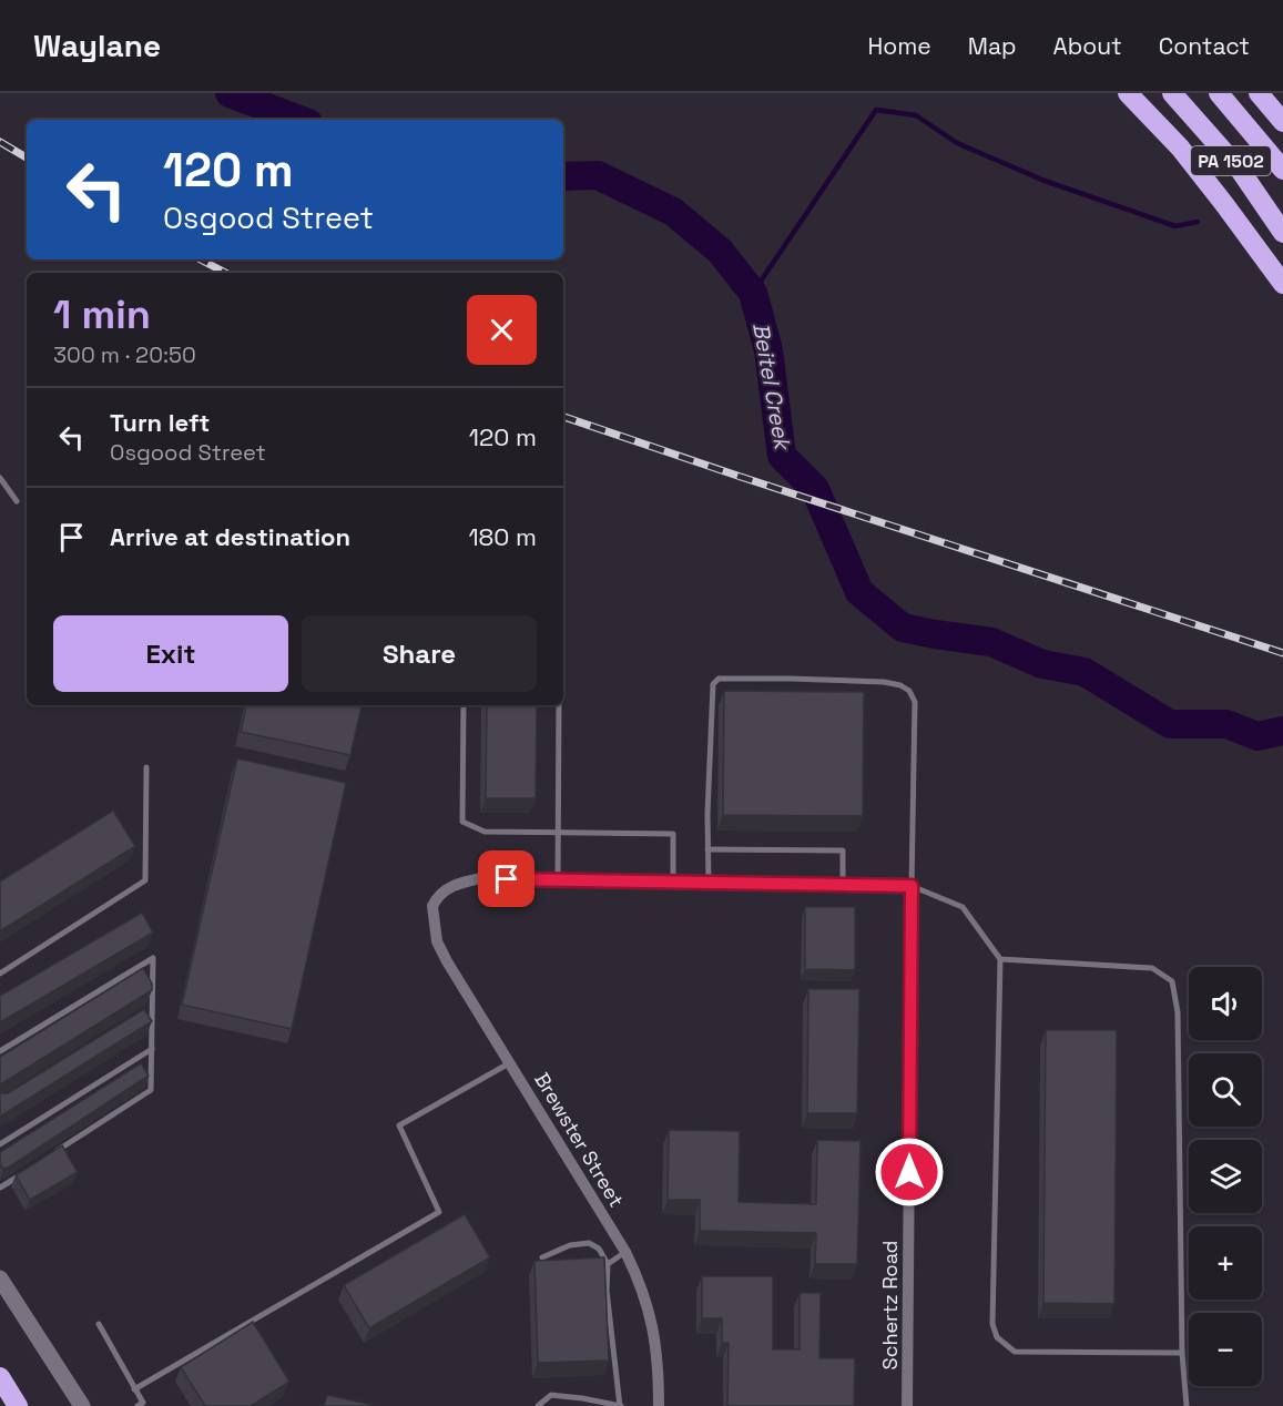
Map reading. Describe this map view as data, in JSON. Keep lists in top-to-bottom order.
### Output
{
  "streets": {
    "highway": ["PA 1502"],
    "street": ["Brewster Street", "Schertz Road"]
  },
  "water": ["Beitel Creek"],
  "page": {
    "header": "Waylane",
    "nav": [
      "Home",
      "Map",
      "About",
      "Contact"
    ],
    "turn": ["120 m", "Osgood Street"],
    "heading": ["1 min", "300 m · 20:50"],
    "list": [
      {
        "name": "Turn left",
        "note": "Osgood Street",
        "value": "120 m"
      },
      {
        "name": "Arrive at destination",
        "value": "180 m"
      }
    ],
    "buttons": ["Exit", "Share"],
    "map_buttons": ["+", "−"]
  }
}
